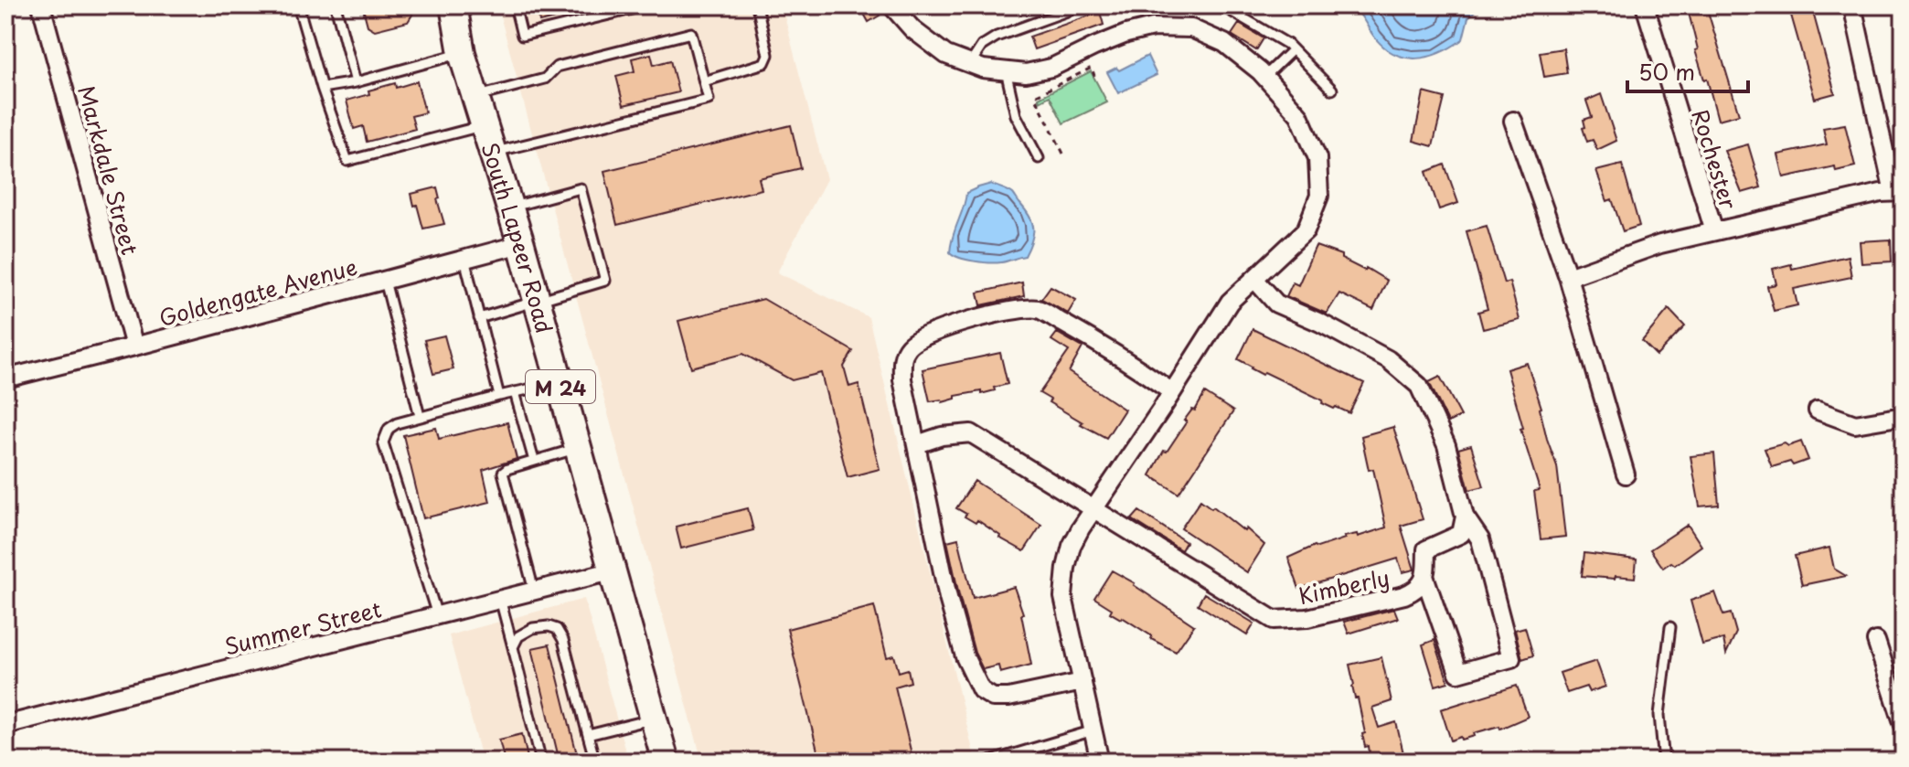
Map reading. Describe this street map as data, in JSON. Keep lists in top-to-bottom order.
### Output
{
  "streets": {
    "main road": ["South Lapeer Road", "M 24"],
    "street": [
      "Rochester",
      "Markdale Street",
      "Goldengate Avenue",
      "Kimberly",
      "Summer Street"
    ]
  },
  "crossings": [
    ["Markdale Street", "Goldengate Avenue"],
    ["South Lapeer Road", "Goldengate Avenue"],
    ["South Lapeer Road", "Summer Street"]
  ],
  "scale_bar": "50 m"
}
